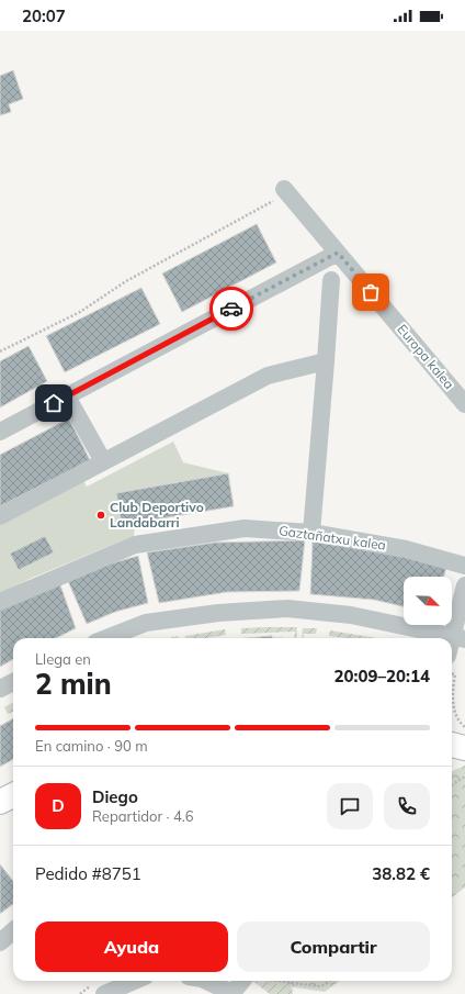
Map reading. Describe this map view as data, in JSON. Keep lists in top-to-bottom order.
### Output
{
  "streets": {
    "street": ["Europa kalea", "Gaztañatxu kalea"]
  },
  "places": ["Club Deportivo Landabarri"],
  "north": "bottom right",
  "page": {
    "status": "20:07",
    "heading": ["2 min", "Llega en", "20:09–20:14"],
    "panel": [
      "Diego",
      "Repartidor · 4.6",
      "Pedido #8751",
      "38.82 €"
    ],
    "bar": "En camino · 90 m",
    "round": "D",
    "buttons": ["Ayuda", "Compartir"]
  }
}
